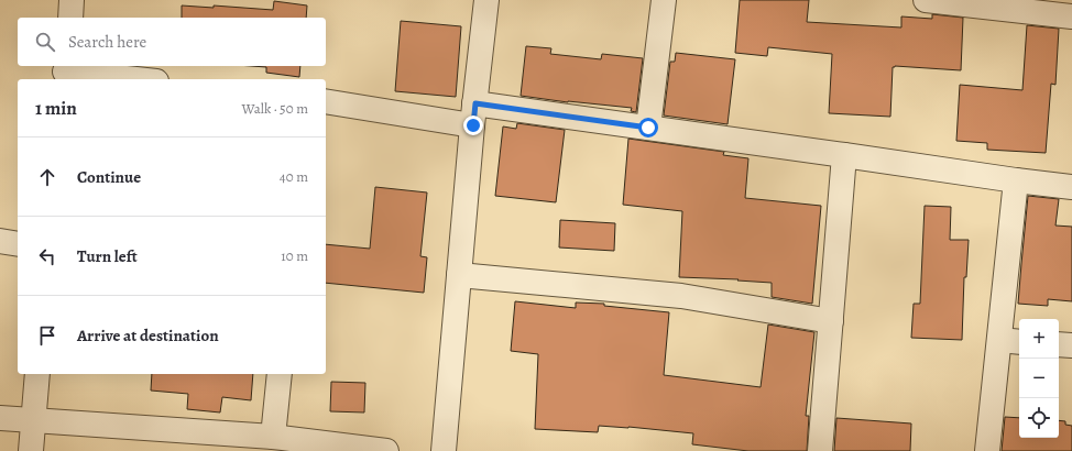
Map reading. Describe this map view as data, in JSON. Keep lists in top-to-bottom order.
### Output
{
  "page": {
    "search": "Search here",
    "heading": ["1 min", "Walk · 50 m"],
    "list": [
      ["Continue", "40 m"],
      ["Turn left", "10 m"],
      "Arrive at destination"
    ],
    "map_buttons": ["+", "−"]
  }
}
